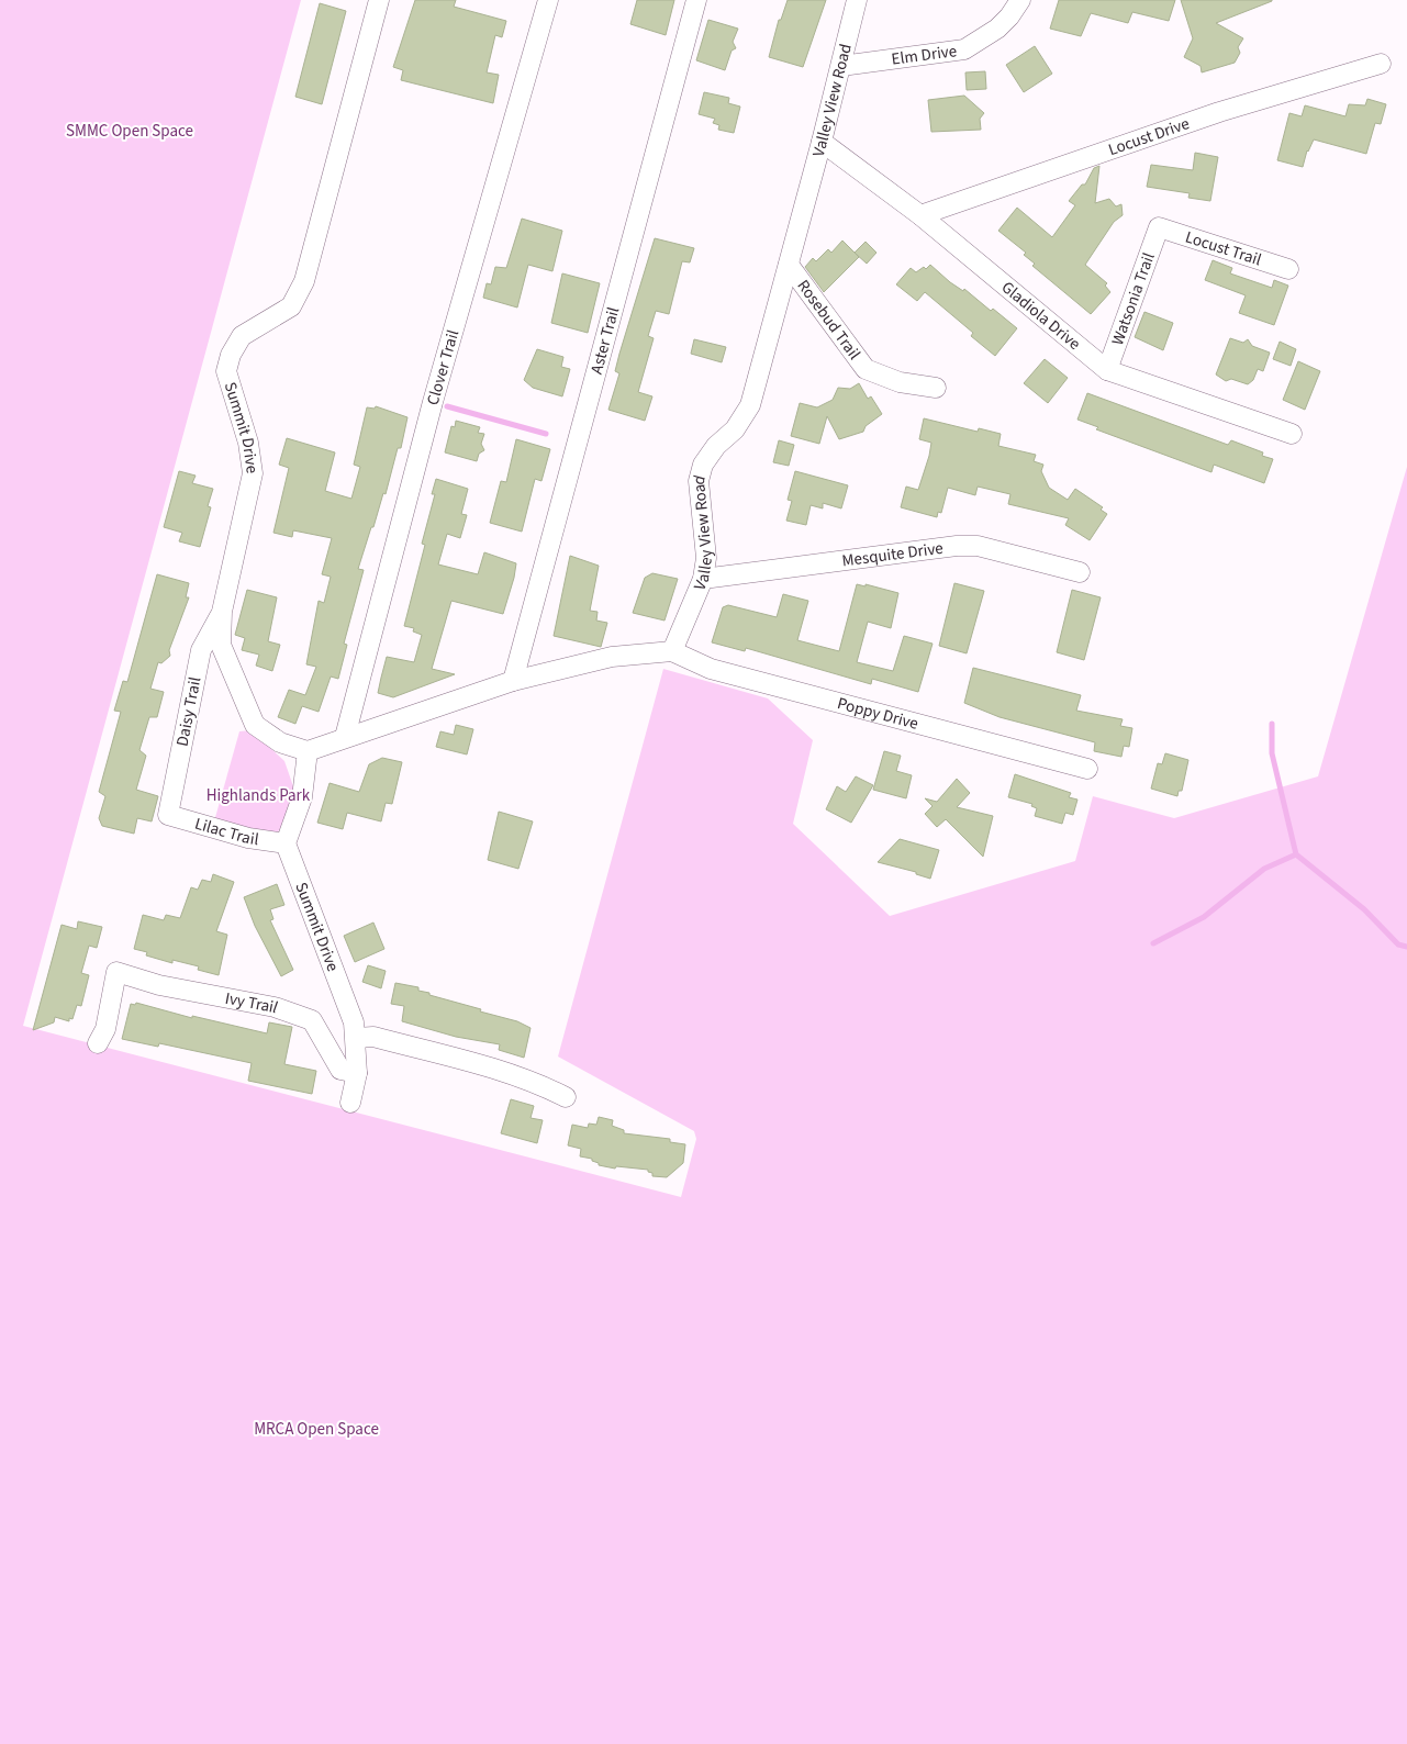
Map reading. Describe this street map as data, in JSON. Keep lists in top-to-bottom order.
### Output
{
  "streets": {
    "street": [
      "Elm Drive",
      "Valley View Road",
      "Locust Drive",
      "Locust Trail",
      "Watsonia Trail",
      "Gladiola Drive",
      "Rosebud Trail",
      "Aster Trail",
      "Clover Trail",
      "Summit Drive",
      "Mesquite Drive",
      "Daisy Trail",
      "Poppy Drive",
      "Lilac Trail",
      "Ivy Trail"
    ]
  },
  "crossings": [
    ["Elm Drive", "Valley View Road"],
    ["Valley View Road", "Gladiola Drive"],
    ["Valley View Road", "Rosebud Trail"],
    ["Valley View Road", "Mesquite Drive"],
    ["Valley View Road", "Poppy Drive"],
    ["Locust Drive", "Gladiola Drive"],
    ["Locust Trail", "Watsonia Trail"],
    ["Watsonia Trail", "Gladiola Drive"],
    ["Summit Drive", "Daisy Trail"],
    ["Summit Drive", "Lilac Trail"],
    ["Summit Drive", "Ivy Trail"],
    ["Daisy Trail", "Lilac Trail"]
  ],
  "parks": ["SMMC Open Space", "Highlands Park", "MRCA Open Space"]
}
